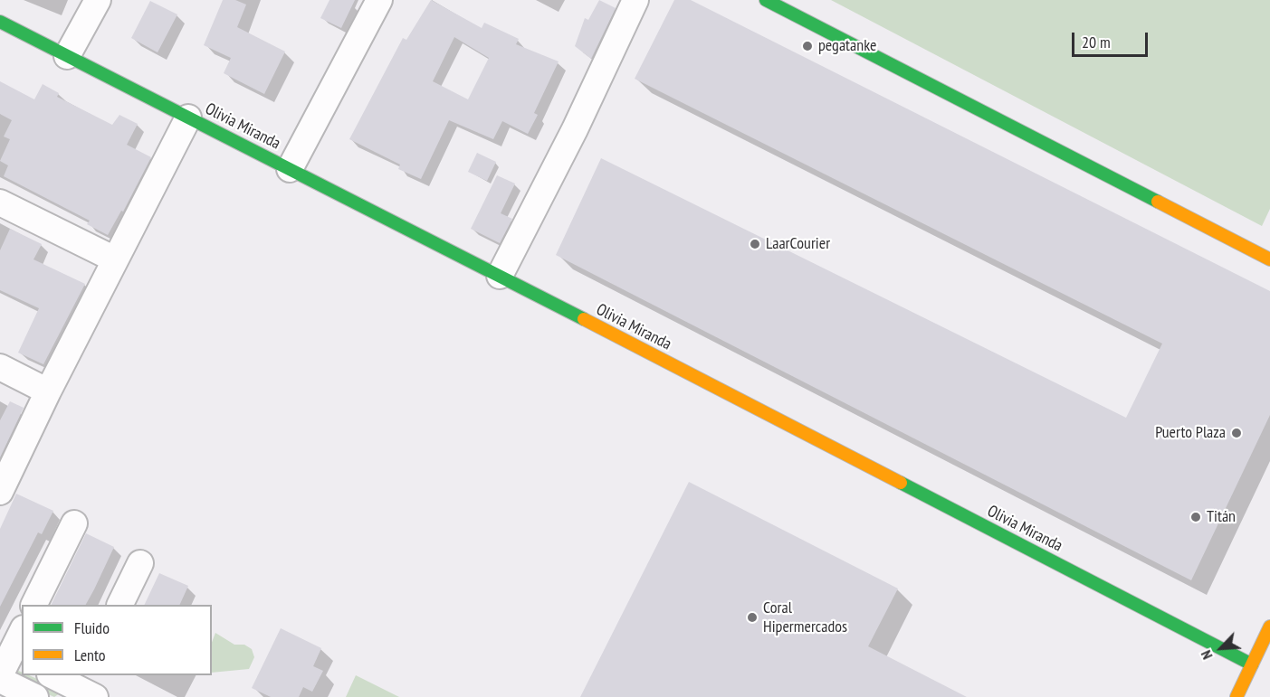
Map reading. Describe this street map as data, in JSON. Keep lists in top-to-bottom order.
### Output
{
  "streets": {
    "street": ["Olivia Miranda"]
  },
  "places": [
    "pegatanke",
    "LaarCourier",
    "Puerto Plaza",
    "Titán",
    "Coral Hipermercados"
  ],
  "legend": ["Fluido", "Lento"],
  "scale_bar": "20 m",
  "north": "bottom left"
}
